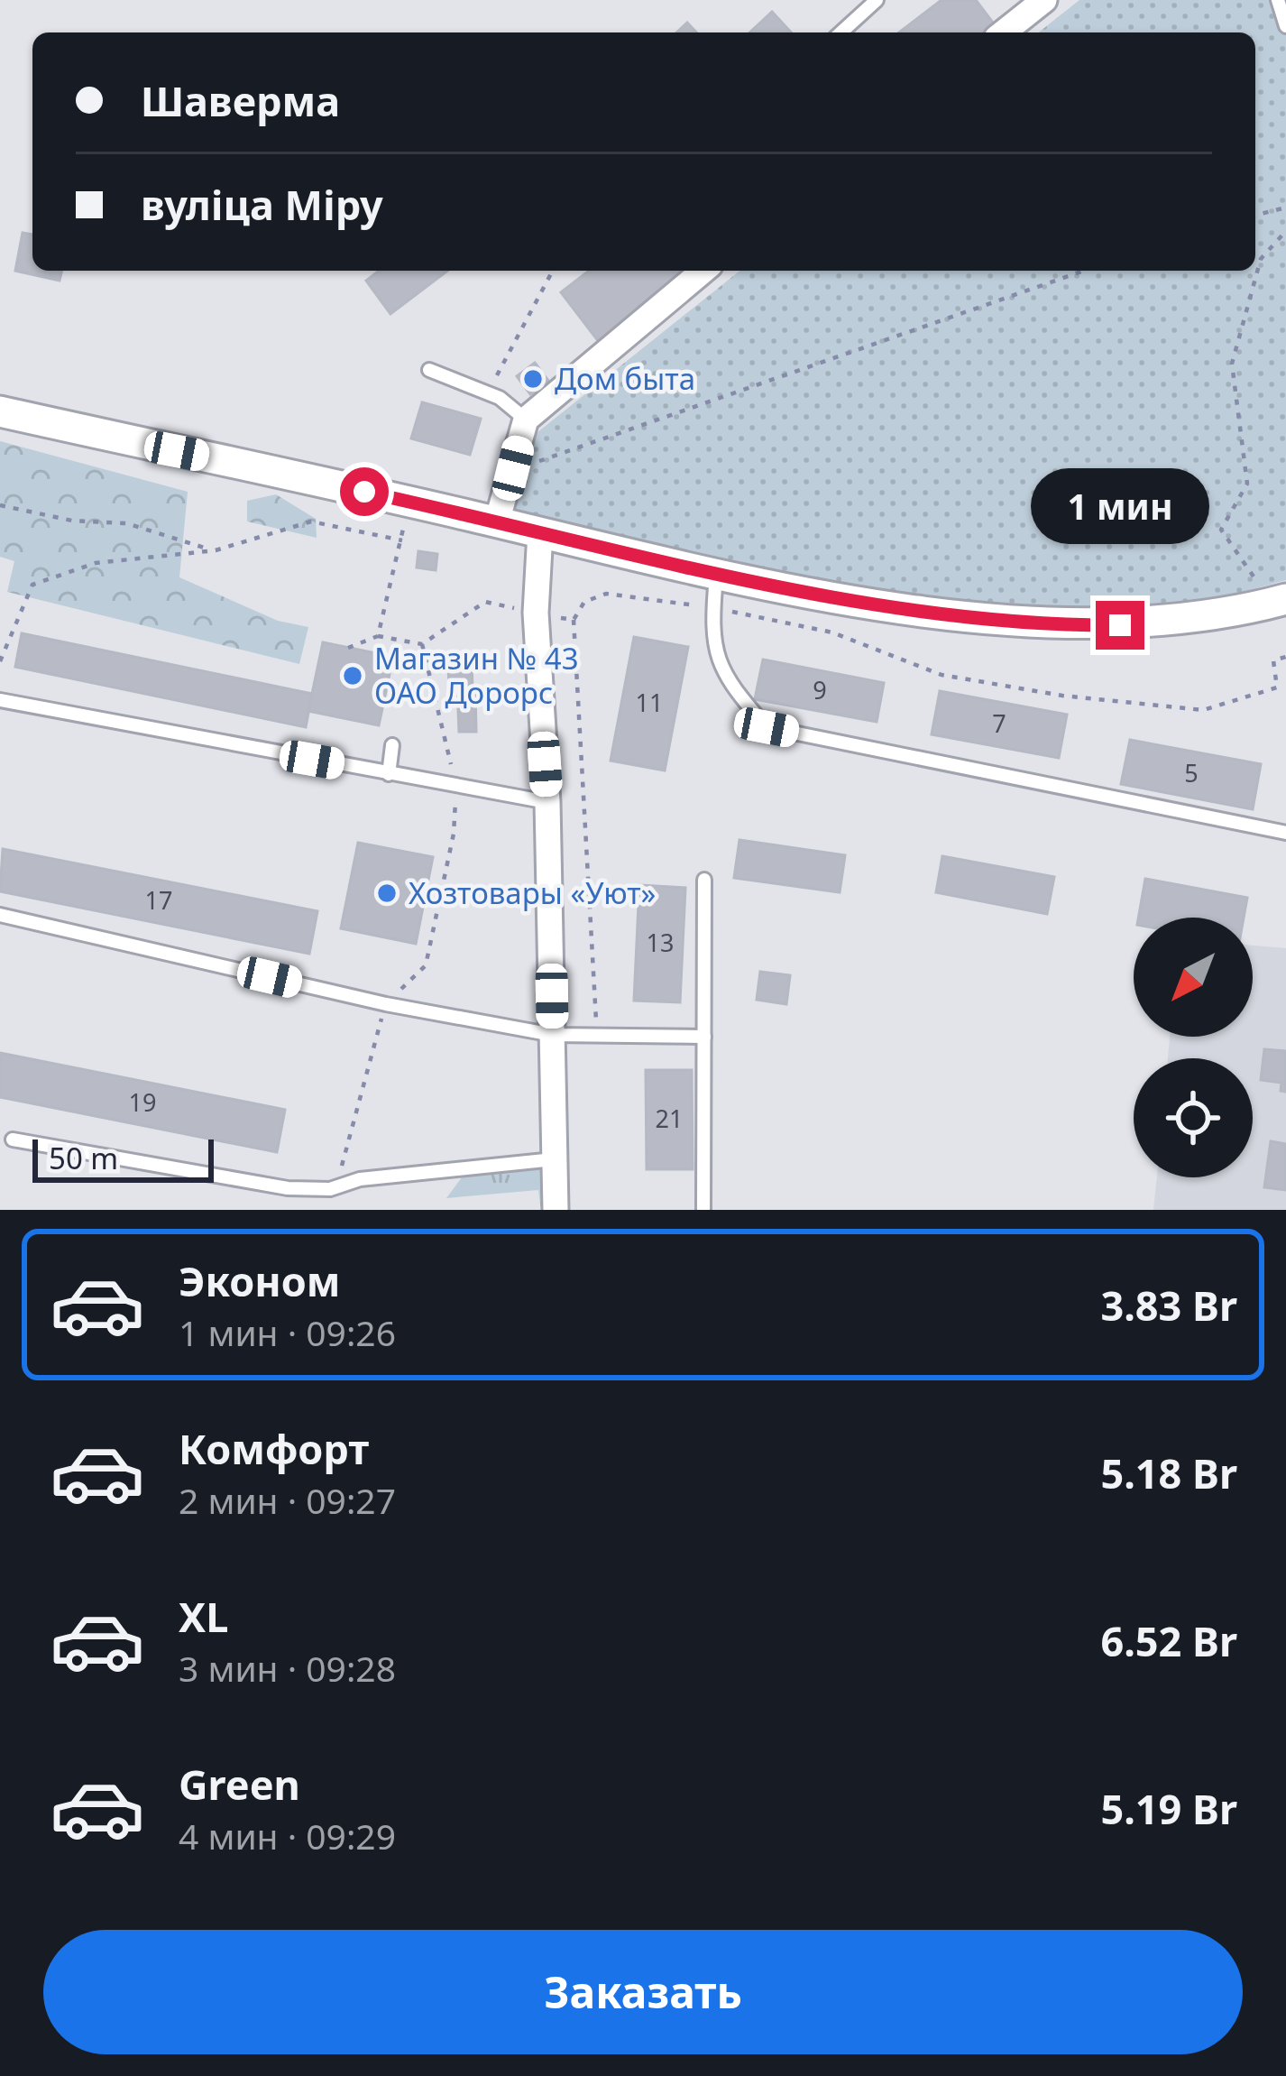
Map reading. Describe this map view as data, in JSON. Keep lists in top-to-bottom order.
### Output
{
  "places": ["Дом быта", "Магазин № 43 ОАО Дорорс", "Хозтовары «Уют»"],
  "house_numbers": [
    "9",
    "11",
    "7",
    "5",
    "17",
    "13",
    "19",
    "21"
  ],
  "scale_bar": "50 m",
  "north": "bottom left",
  "page": {
    "banner": ["Шаверма", "вуліца Міру"],
    "bubble": "1 мин",
    "scale": "50 m",
    "list": [
      {
        "name": "Эконом",
        "note": "1 мин · 09:26",
        "value": "3.83 Br"
      },
      {
        "name": "Комфорт",
        "note": "2 мин · 09:27",
        "value": "5.18 Br"
      },
      {
        "name": "XL",
        "note": "3 мин · 09:28",
        "value": "6.52 Br"
      },
      {
        "name": "Green",
        "note": "4 мин · 09:29",
        "value": "5.19 Br"
      }
    ],
    "buttons": "Заказать"
  }
}
